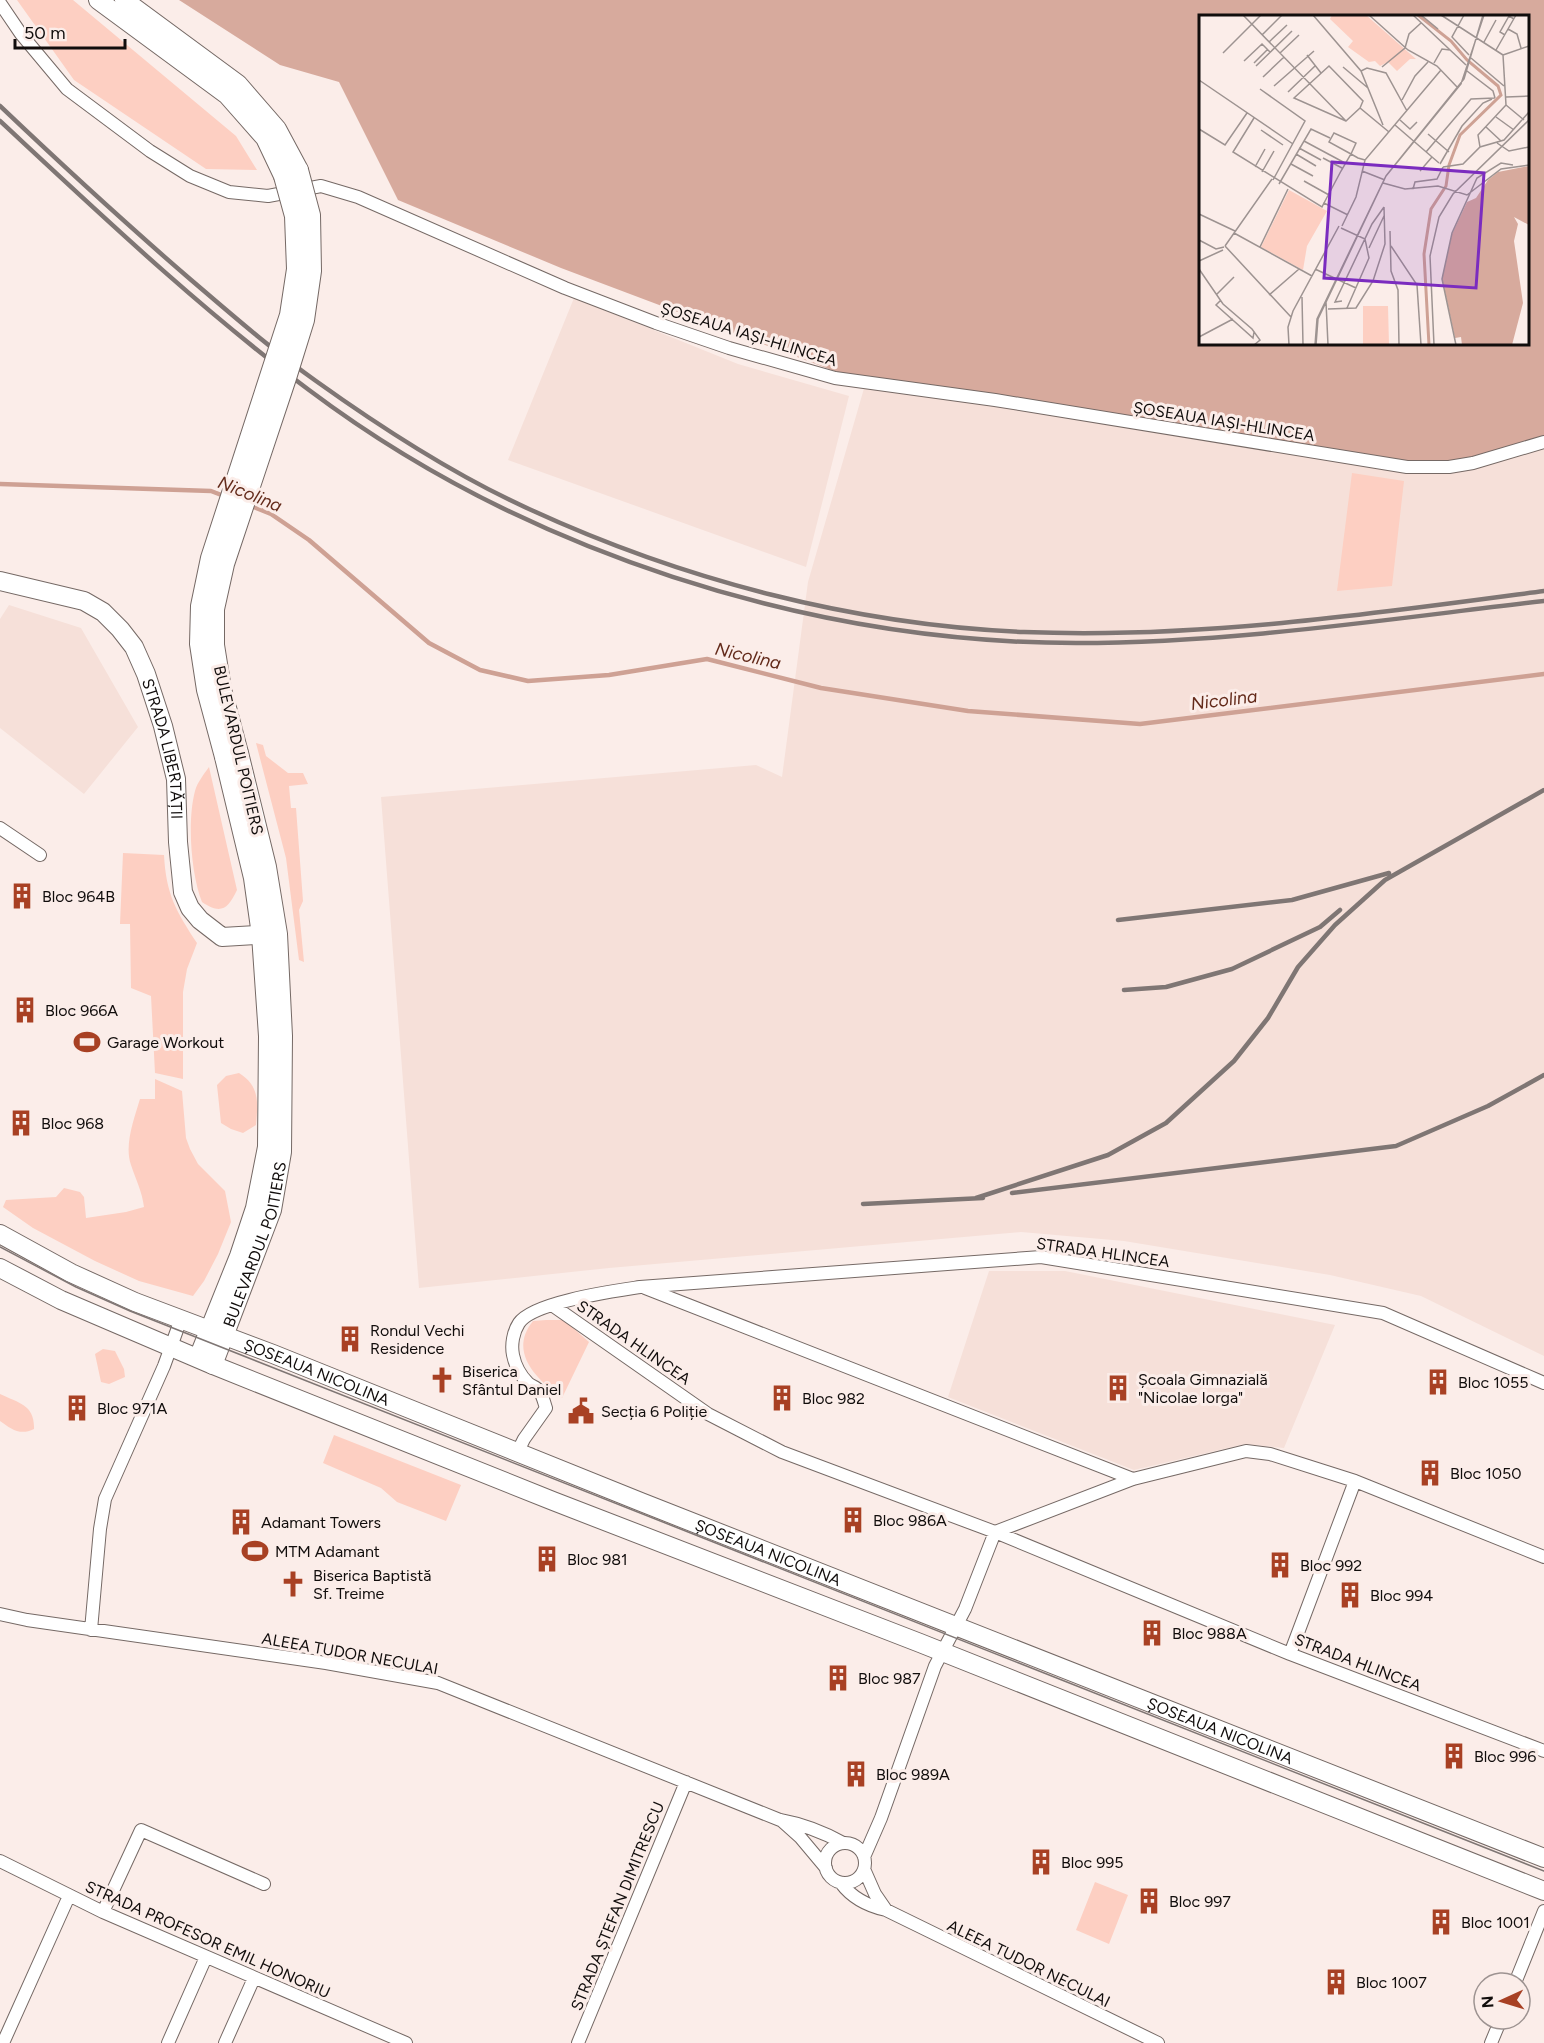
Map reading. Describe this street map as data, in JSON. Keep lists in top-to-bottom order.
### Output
{
  "streets": {
    "main road": ["STRADA LIBERTĂȚII", "BULEVARDUL POITIERS", "ȘOSEAUA NICOLINA"],
    "street": [
      "ȘOSEAUA IAȘI-HLINCEA",
      "STRADA HLINCEA",
      "ALEEA TUDOR NECULAI",
      "STRADA ȘTEFAN DIMITRESCU",
      "STRADA PROFESOR EMIL HONORIU"
    ]
  },
  "crossings": [
    ["STRADA LIBERTĂȚII", "BULEVARDUL POITIERS"],
    ["BULEVARDUL POITIERS", "ȘOSEAUA NICOLINA"],
    ["STRADA HLINCEA", "ȘOSEAUA NICOLINA"],
    ["ALEEA TUDOR NECULAI", "STRADA ȘTEFAN DIMITRESCU"]
  ],
  "water": ["Nicolina"],
  "places": {
    "building": [
      "Bloc 964B",
      "Bloc 966A",
      "Bloc 968",
      "Rondul Vechi Residence",
      "Bloc 1055",
      "Școala Gimnazială \"Nicolae Iorga\"",
      "Bloc 982",
      "Bloc 971A",
      "Bloc 1050",
      "Bloc 986A",
      "Adamant Towers",
      "Bloc 981",
      "Bloc 992",
      "Bloc 994",
      "Bloc 988A",
      "Bloc 987",
      "Bloc 996",
      "Bloc 989A",
      "Bloc 995",
      "Bloc 997",
      "Bloc 1001",
      "Bloc 1007"
    ],
    "sports": ["Garage Workout", "MTM Adamant"],
    "church": ["Biserica Sfântul Daniel", "Biserica Baptistă Sf. Treime"],
    "public building": ["Secția 6 Poliție"]
  },
  "scale_bar": "50 m",
  "north": "left"
}
